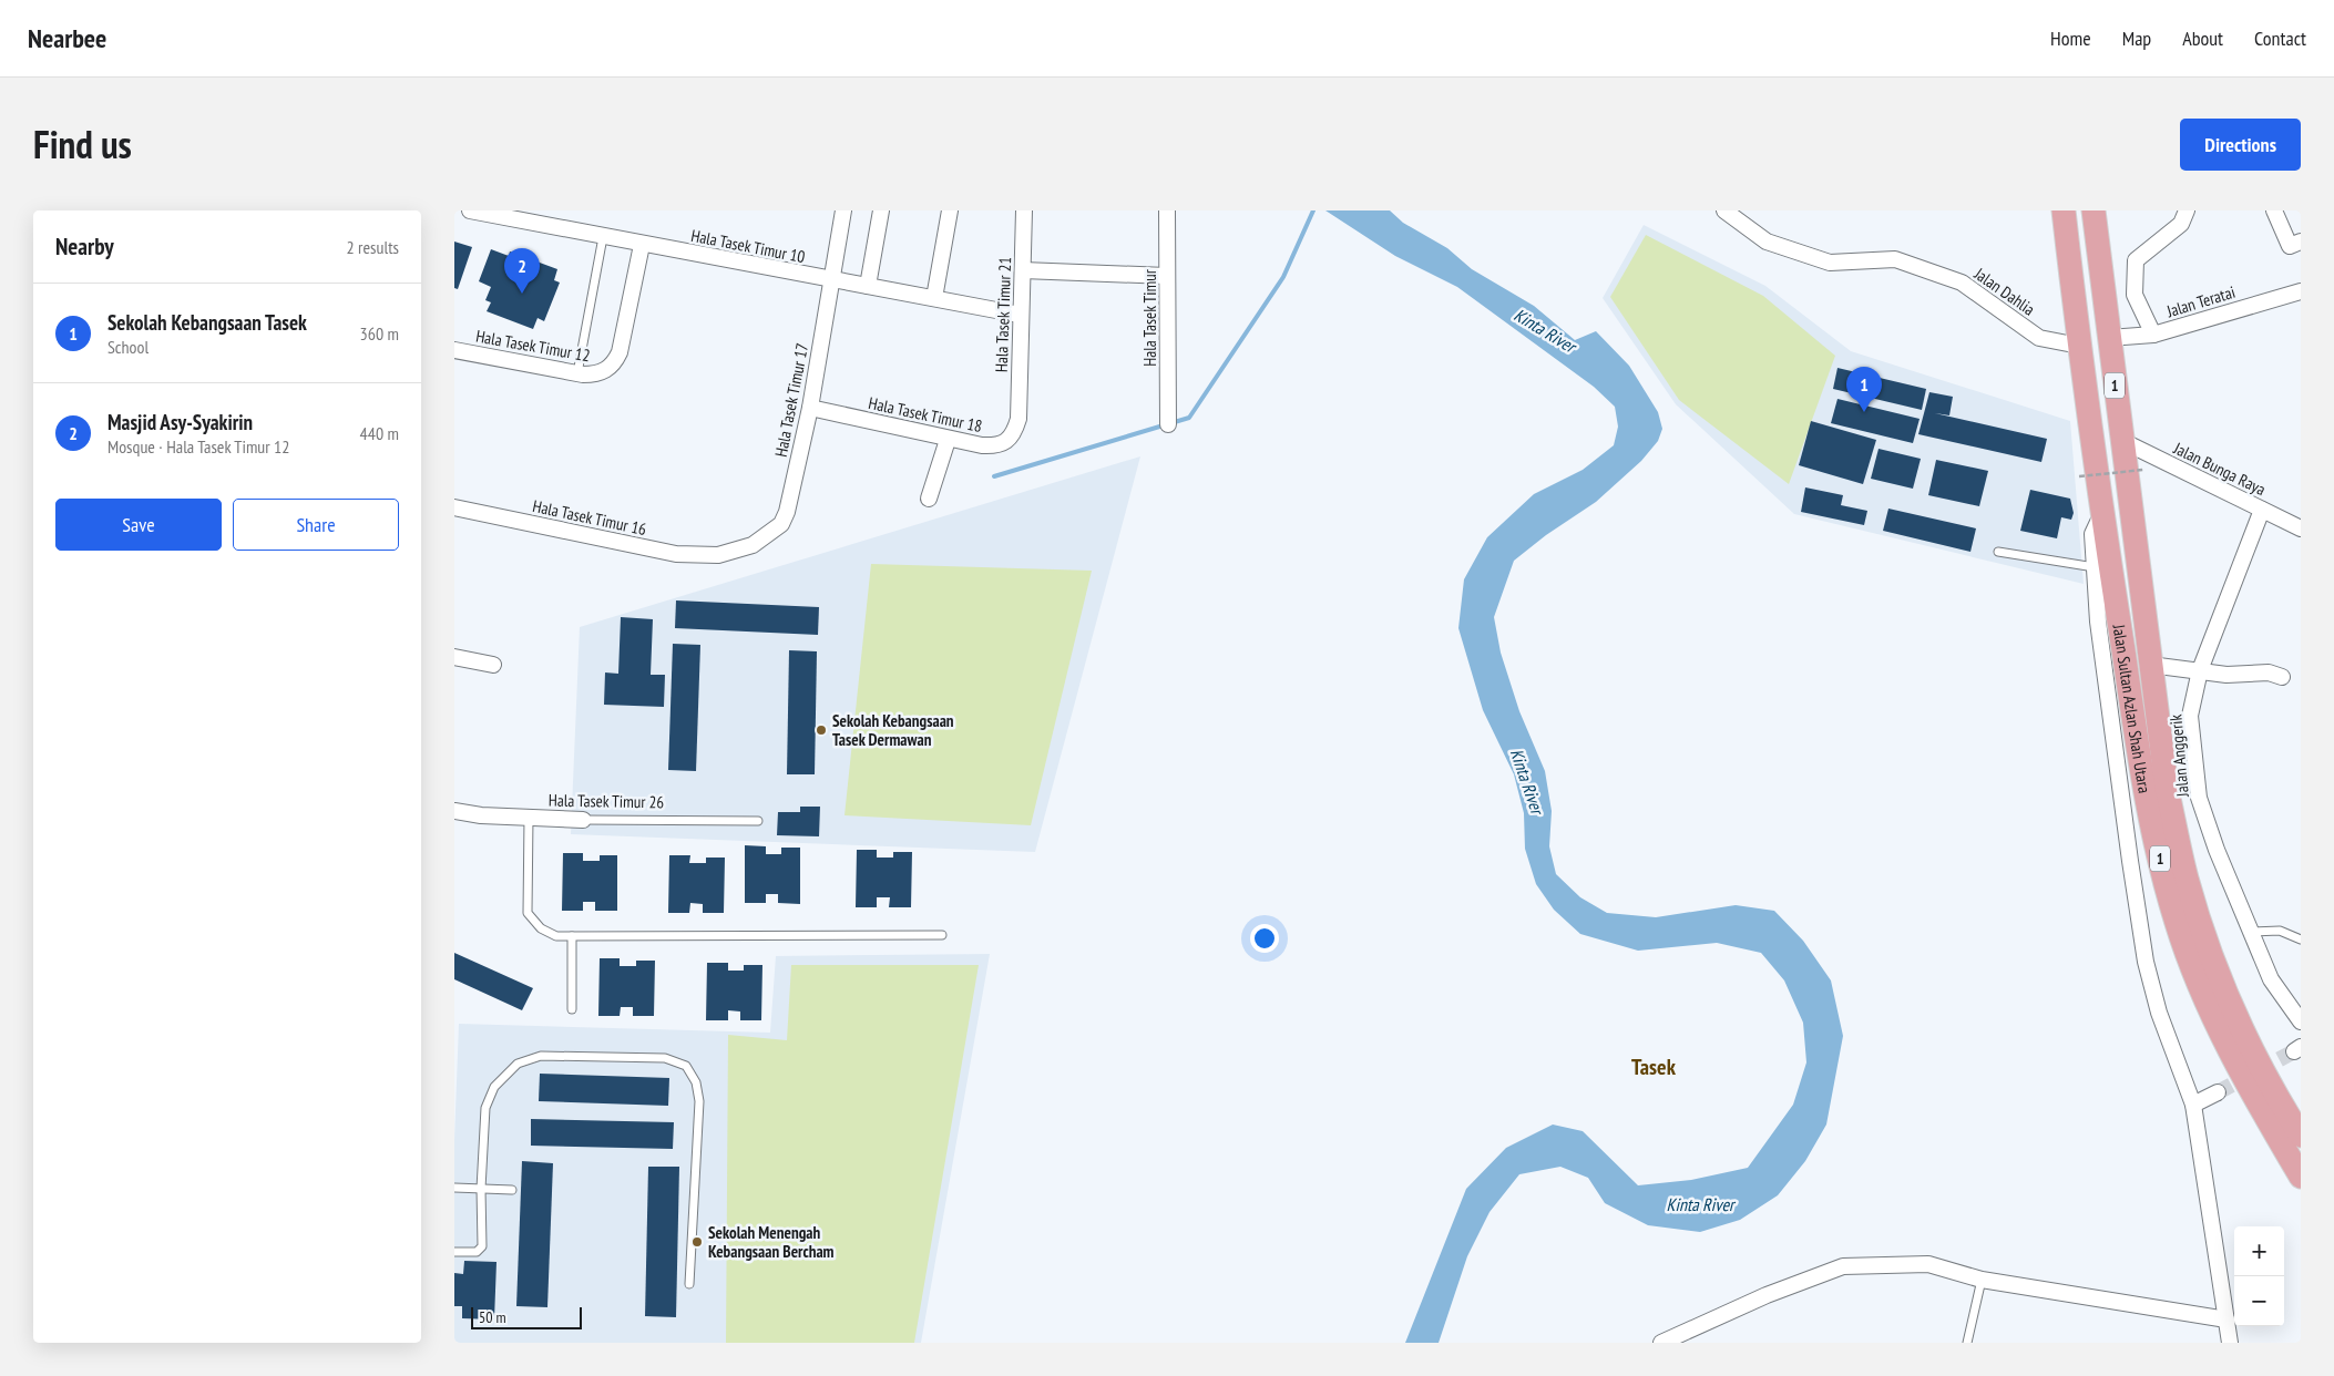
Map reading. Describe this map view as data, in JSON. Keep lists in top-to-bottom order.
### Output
{
  "streets": {
    "main road": ["1", "Jalan Sultan Azlan Shah Utara"],
    "street": [
      "Hala Tasek Timur 10",
      "Jalan Dahlia",
      "Jalan Teratai",
      "Hala Tasek Timur 21",
      "Hala Tasek Timur",
      "Hala Tasek Timur 12",
      "Hala Tasek Timur 17",
      "Hala Tasek Timur 18",
      "Jalan Bunga Raya",
      "Hala Tasek Timur 16",
      "Jalan Anggerik",
      "Hala Tasek Timur 26"
    ]
  },
  "crossings": [
    ["Hala Tasek Timur 10", "Hala Tasek Timur 21"],
    ["Hala Tasek Timur 10", "Hala Tasek Timur 12"],
    ["Hala Tasek Timur 10", "Hala Tasek Timur 17"],
    ["Jalan Dahlia", "Jalan Sultan Azlan Shah Utara"],
    ["Jalan Teratai", "Jalan Sultan Azlan Shah Utara"],
    ["Hala Tasek Timur 21", "Hala Tasek Timur 18"],
    ["Hala Tasek Timur 17", "Hala Tasek Timur 18"],
    ["Hala Tasek Timur 17", "Hala Tasek Timur 16"],
    ["Jalan Bunga Raya", "Jalan Sultan Azlan Shah Utara"],
    ["Jalan Bunga Raya", "Jalan Anggerik"]
  ],
  "districts": ["Tasek"],
  "water": ["Kinta River"],
  "places": ["Sekolah Kebangsaan Tasek Dermawan", "Sekolah Menengah Kebangsaan Bercham"],
  "scale_bar": "50 m",
  "page": {
    "header": "Nearbee",
    "nav": [
      "Home",
      "Map",
      "About",
      "Contact"
    ],
    "title": "Find us",
    "buttons": [
      "Directions",
      ["Save", "Share"]
    ],
    "heading": ["Nearby", "2 results"],
    "pins": ["2", "1"],
    "list": [
      {
        "mark": "1",
        "name": "Sekolah Kebangsaan Tasek",
        "note": "School",
        "value": "360 m"
      },
      {
        "mark": "2",
        "name": "Masjid Asy-Syakirin",
        "note": "Mosque · Hala Tasek Timur 12",
        "value": "440 m"
      }
    ],
    "map_buttons": ["+", "−"],
    "scale": "50 m"
  }
}
